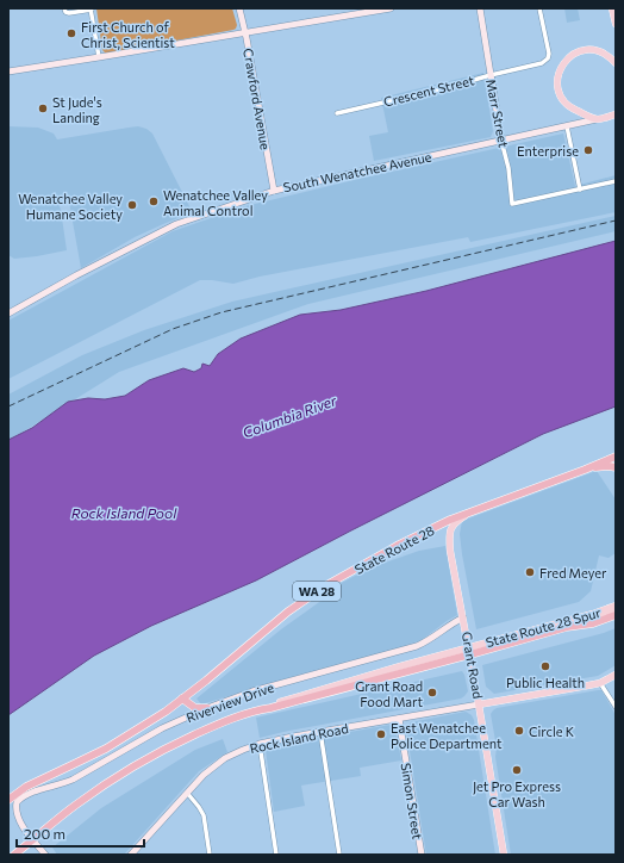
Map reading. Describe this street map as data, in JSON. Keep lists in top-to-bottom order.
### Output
{
  "streets": {
    "highway": ["State Route 28", "WA 28"],
    "main road": [
      "Crawford Avenue",
      "Marr Street",
      "South Wenatchee Avenue",
      "State Route 28 Spur",
      "Grant Road",
      "Riverview Drive",
      "Rock Island Road",
      "Simon Street"
    ],
    "street": ["Crescent Street"]
  },
  "crossings": [
    ["Crescent Street", "Marr Street"],
    ["Crawford Avenue", "South Wenatchee Avenue"],
    ["Marr Street", "South Wenatchee Avenue"],
    ["State Route 28", "WA 28"],
    ["State Route 28", "Grant Road"],
    ["State Route 28 Spur", "Grant Road"],
    ["Grant Road", "Riverview Drive"],
    ["Grant Road", "Rock Island Road"],
    ["Rock Island Road", "Simon Street"]
  ],
  "water": ["Columbia River", "Rock Island Pool"],
  "places": [
    "First Church of Christ, Scientist",
    "St Jude's Landing",
    "Enterprise",
    "Wenatchee Valley Animal Control",
    "Wenatchee Valley Humane Society",
    "Fred Meyer",
    "Public Health",
    "Grant Road Food Mart",
    "Circle K",
    "East Wenatchee Police Department",
    "Jet Pro Express Car Wash"
  ],
  "scale_bar": "200 m"
}
